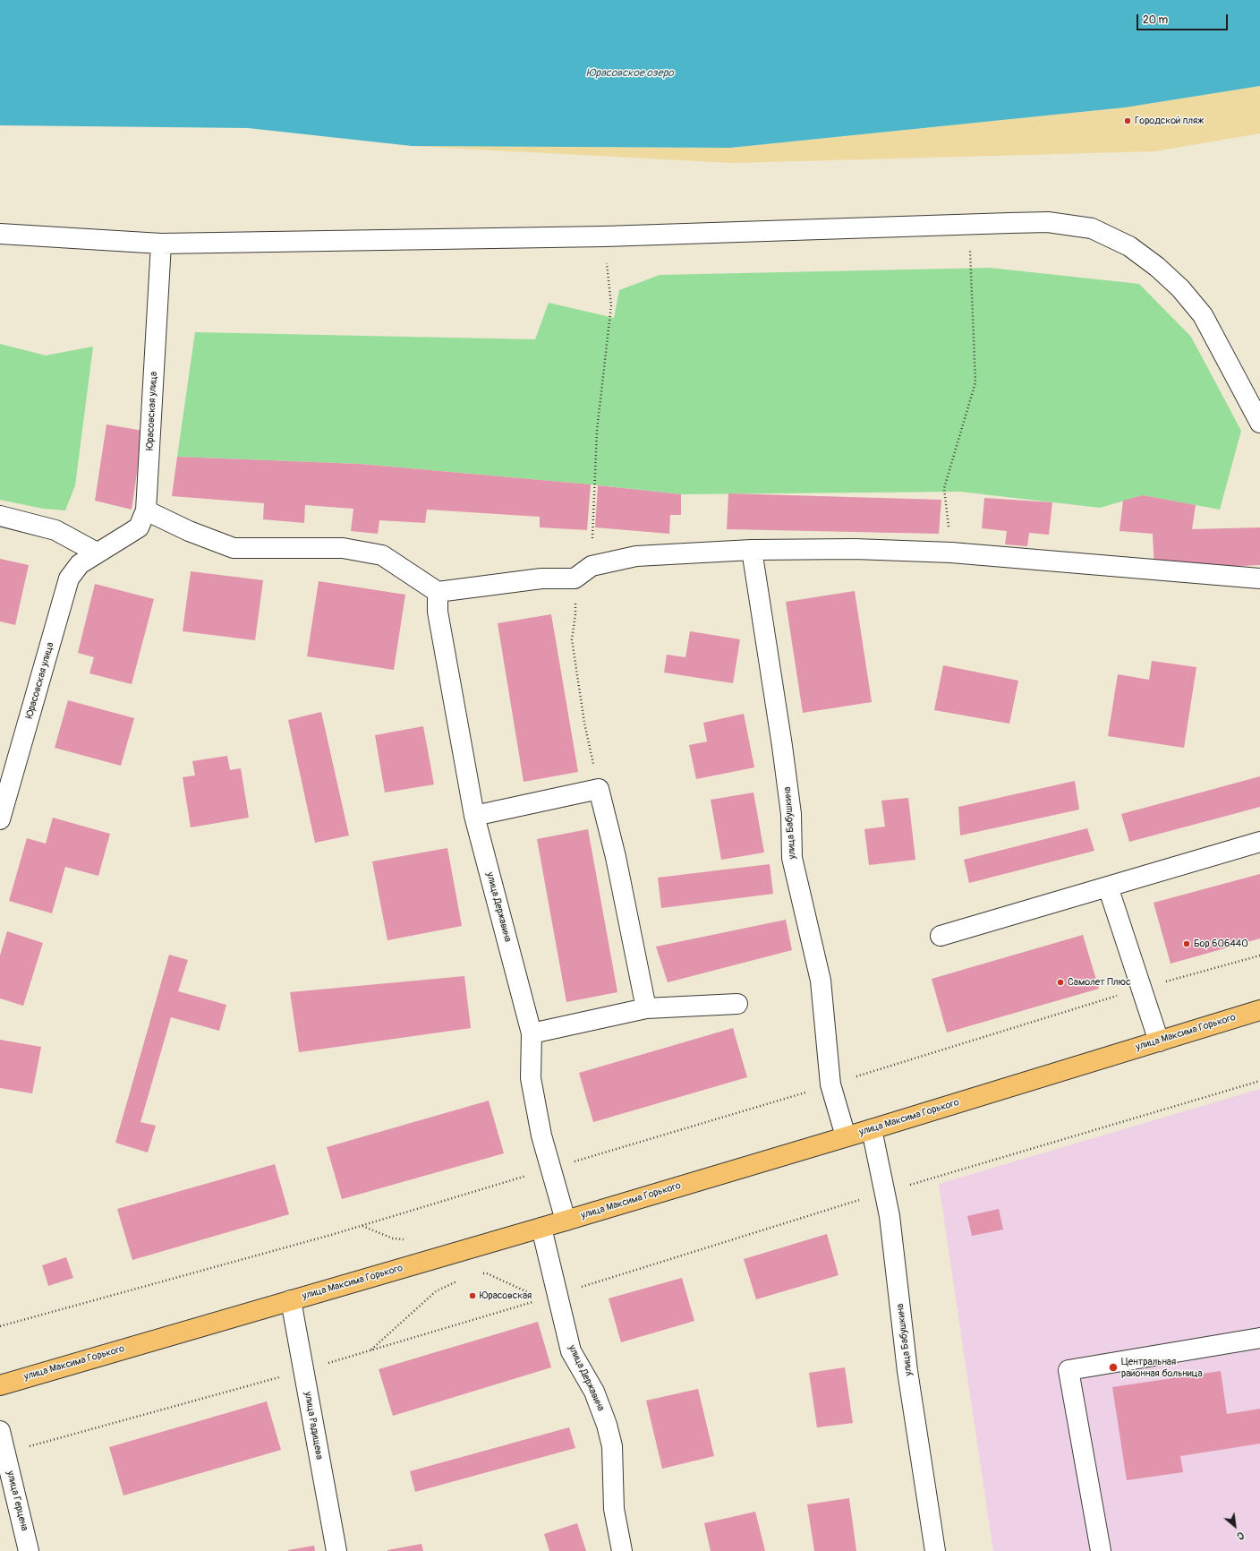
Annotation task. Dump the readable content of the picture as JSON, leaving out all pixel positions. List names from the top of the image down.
{
  "streets": {
    "main road": ["улица Максима Горького"],
    "street": [
      "Юрасовская улица",
      "улица Бабушкина",
      "улица Державина",
      "улица Радищева",
      "улица Герцена"
    ]
  },
  "crossings": [
    ["улица Бабушкина", "улица Максима Горького"],
    ["улица Державина", "улица Максима Горького"],
    ["улица Максима Горького", "улица Радищева"]
  ],
  "water": ["Юрасовское озеро"],
  "places": [
    "Городской пляж",
    "Бор 606440",
    "Самолет Плюс",
    "Юрасовская",
    "Центральная районная больница"
  ],
  "scale_bar": "20 m",
  "north": "bottom right"
}
